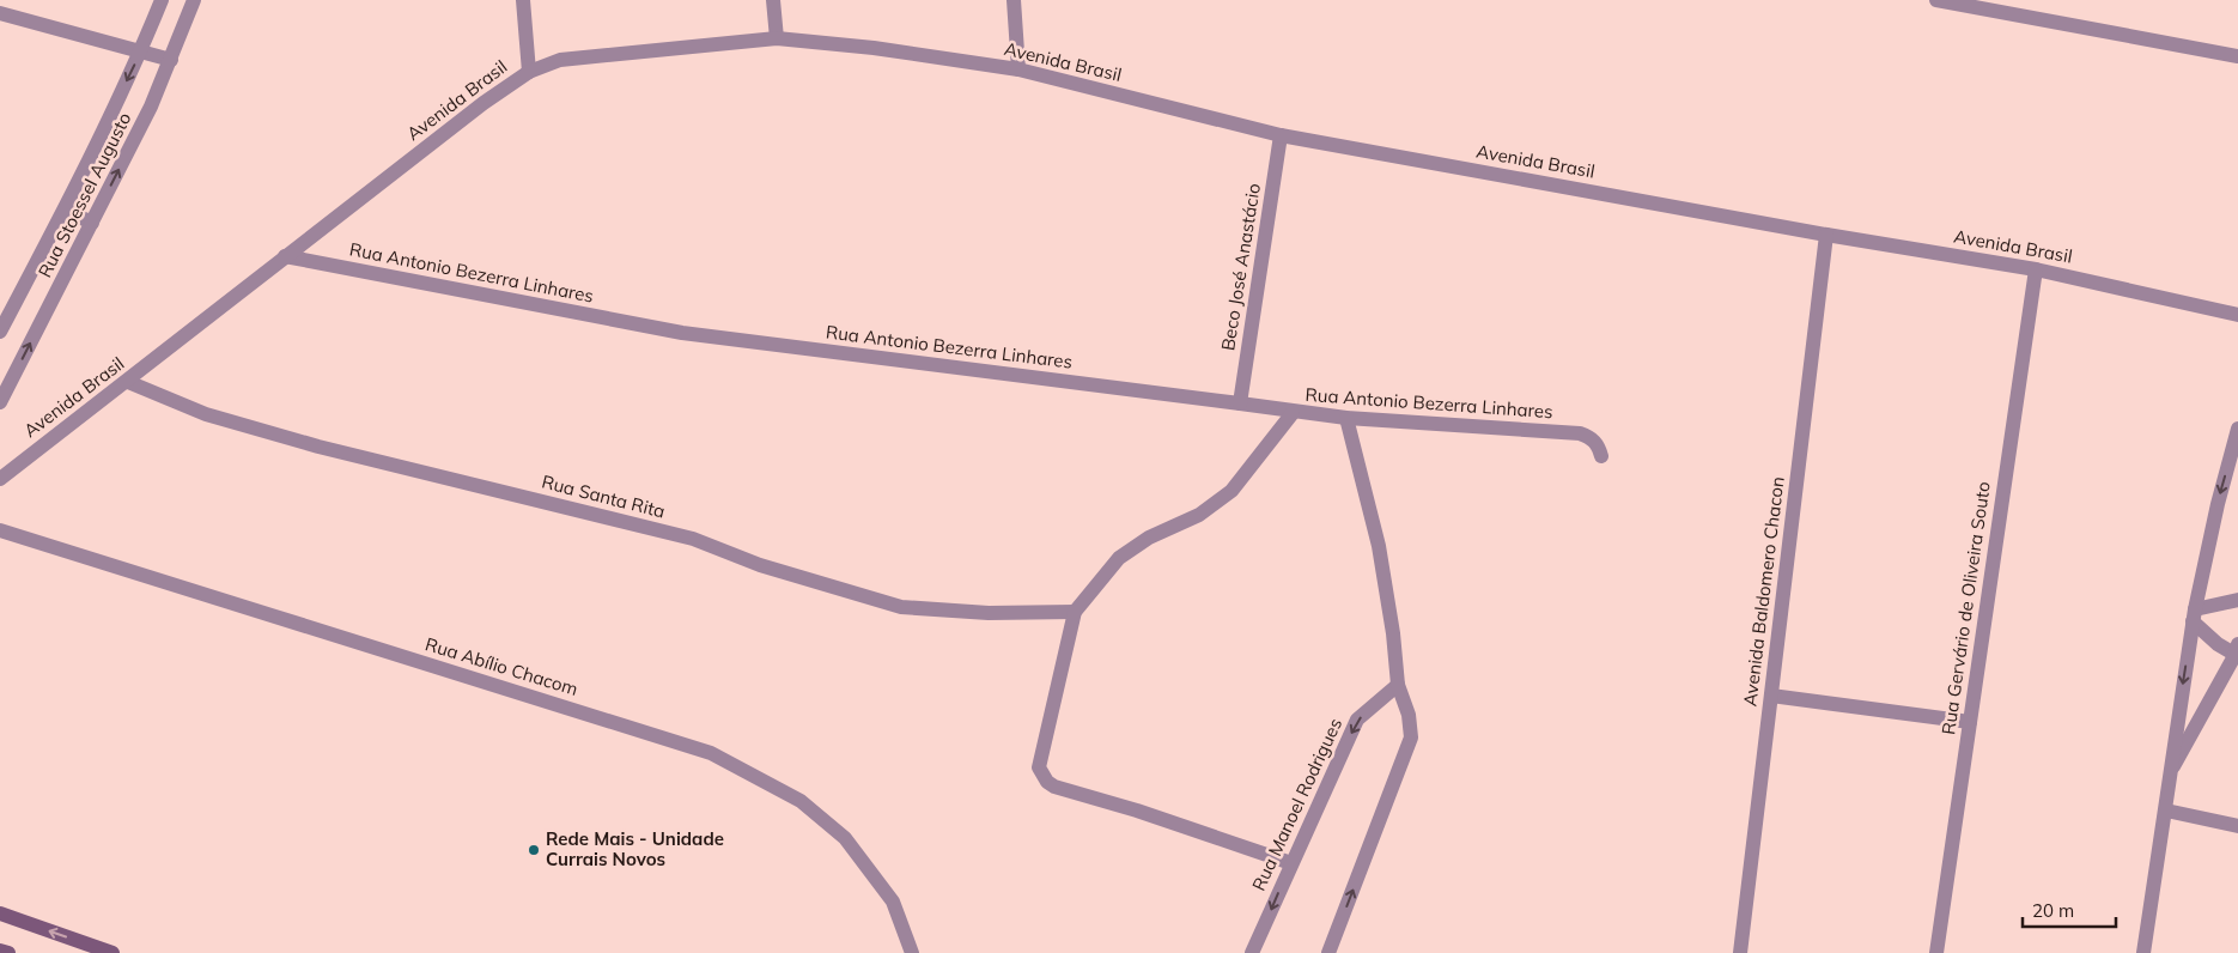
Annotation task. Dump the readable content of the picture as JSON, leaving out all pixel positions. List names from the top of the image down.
{
  "streets": {
    "street": [
      "Avenida Brasil",
      "Rua Stoessel Augusto",
      "Beco José Anastácio",
      "Rua Antonio Bezerra Linhares",
      "Rua Santa Rita",
      "Avenida Baldomero Chacon",
      "Rua Gervário de Oliveira Souto",
      "Rua Abílio Chacom",
      "Rua Manoel Rodrigues"
    ]
  },
  "crossings": [
    ["Avenida Brasil", "Beco José Anastácio"],
    ["Avenida Brasil", "Rua Antonio Bezerra Linhares"],
    ["Avenida Brasil", "Rua Santa Rita"],
    ["Avenida Brasil", "Avenida Baldomero Chacon"],
    ["Avenida Brasil", "Rua Gervário de Oliveira Souto"],
    ["Beco José Anastácio", "Rua Antonio Bezerra Linhares"]
  ],
  "places": ["Rede Mais - Unidade Currais Novos"],
  "scale_bar": "20 m"
}
